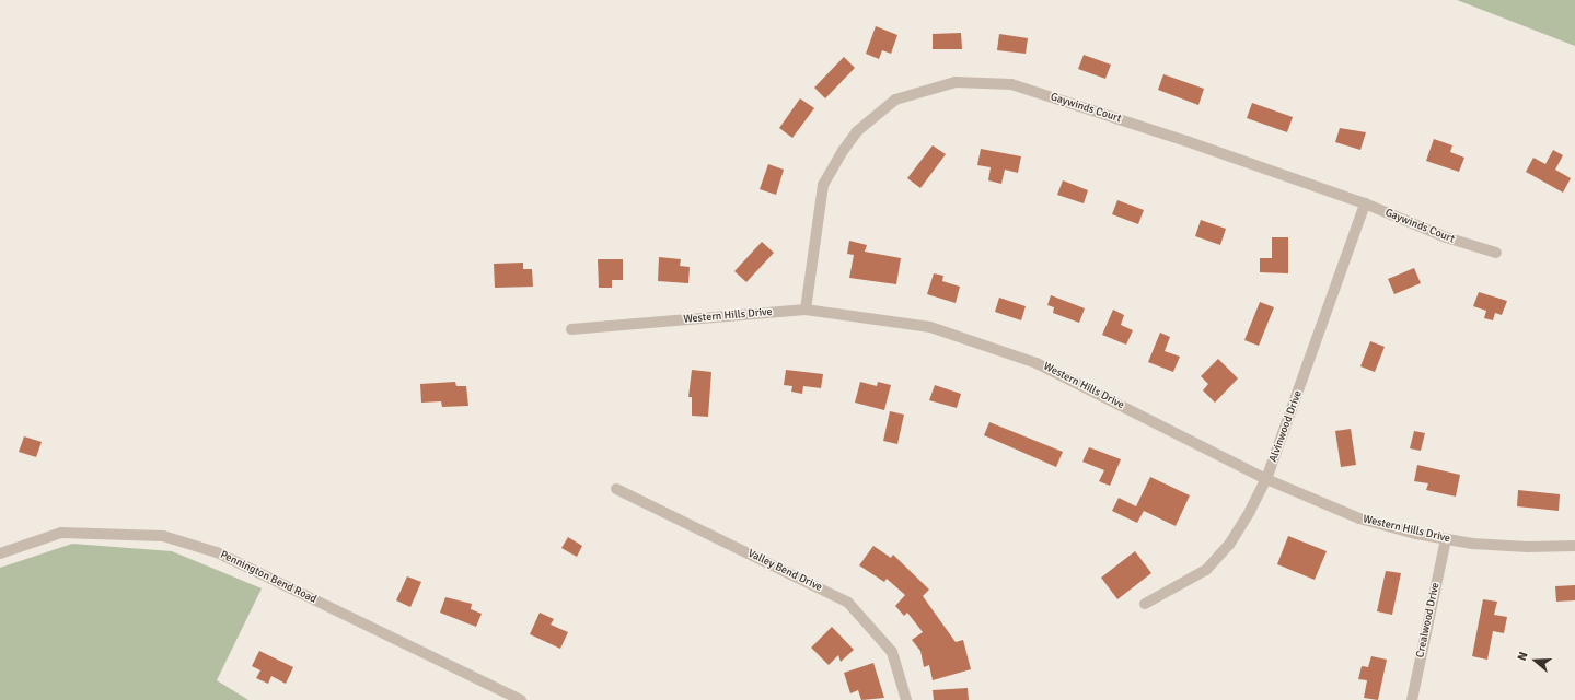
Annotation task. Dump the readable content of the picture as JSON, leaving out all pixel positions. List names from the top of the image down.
{
  "streets": {
    "street": [
      "Gaywinds Court",
      "Western Hills Drive",
      "Alvinwood Drive",
      "Valley Bend Drive",
      "Pennington Bend Road",
      "Crealwood Drive"
    ]
  },
  "crossings": [
    ["Gaywinds Court", "Western Hills Drive"],
    ["Gaywinds Court", "Alvinwood Drive"],
    ["Western Hills Drive", "Alvinwood Drive"],
    ["Western Hills Drive", "Crealwood Drive"]
  ],
  "north": "left"
}
